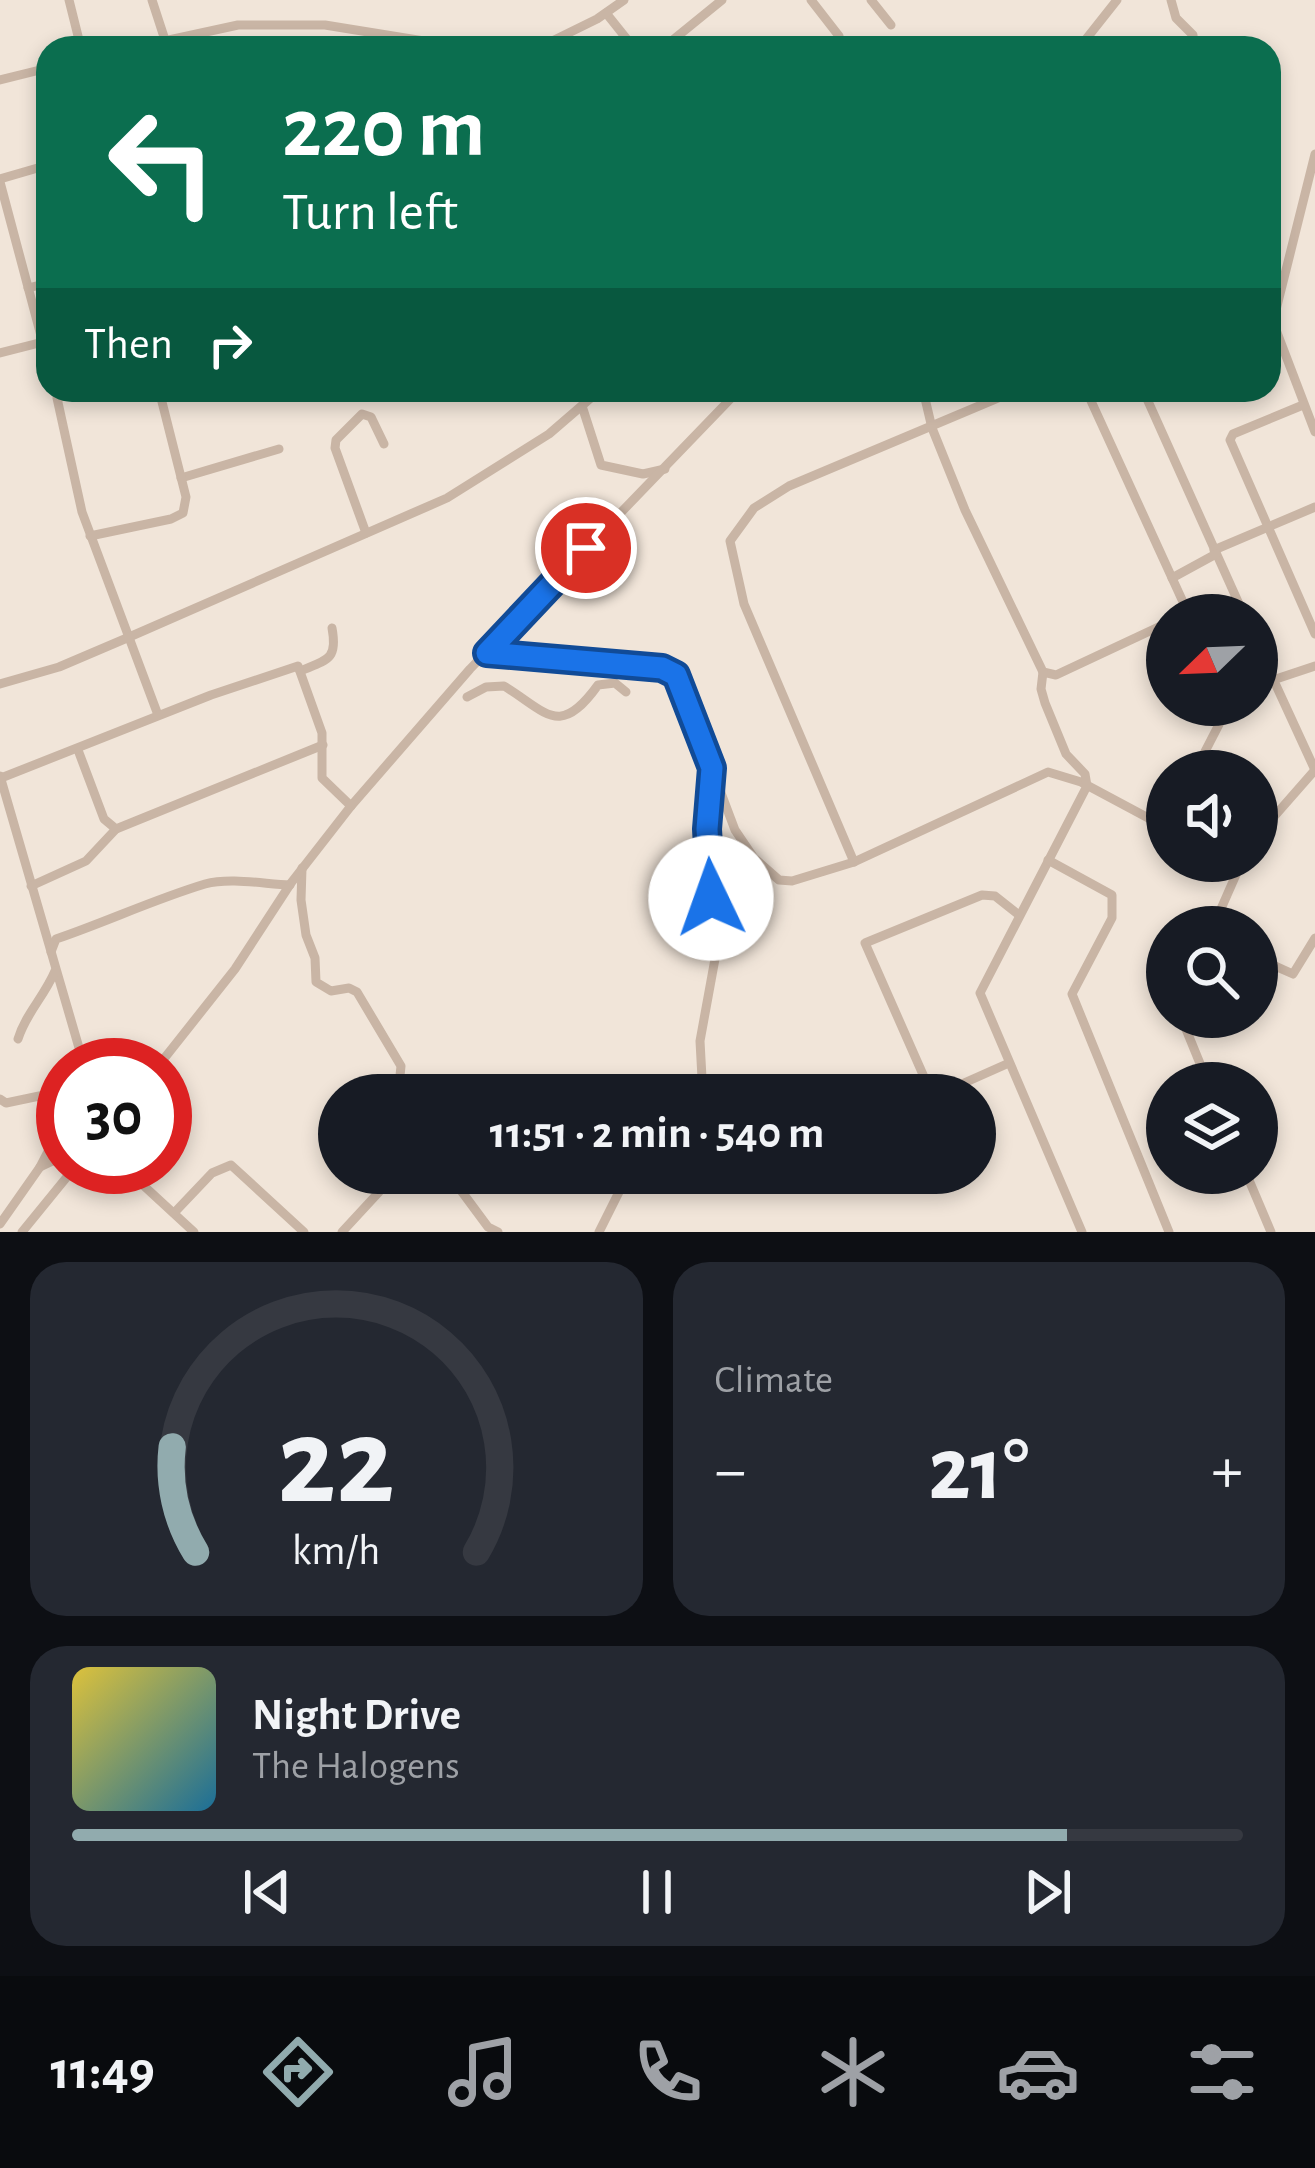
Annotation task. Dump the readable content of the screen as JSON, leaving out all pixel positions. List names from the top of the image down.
{
  "north": "bottom left",
  "page": {
    "turn": ["220 m", "Turn left"],
    "then": "Then",
    "limit": "30",
    "trip": "11:51 · 2 min · 540 m",
    "tile": "Climate",
    "heat": ["−", "21°", "+"],
    "song": ["Night Drive", "The Halogens"],
    "tabs": "11:49",
    "gauge": ["22", "km/h"]
  }
}
